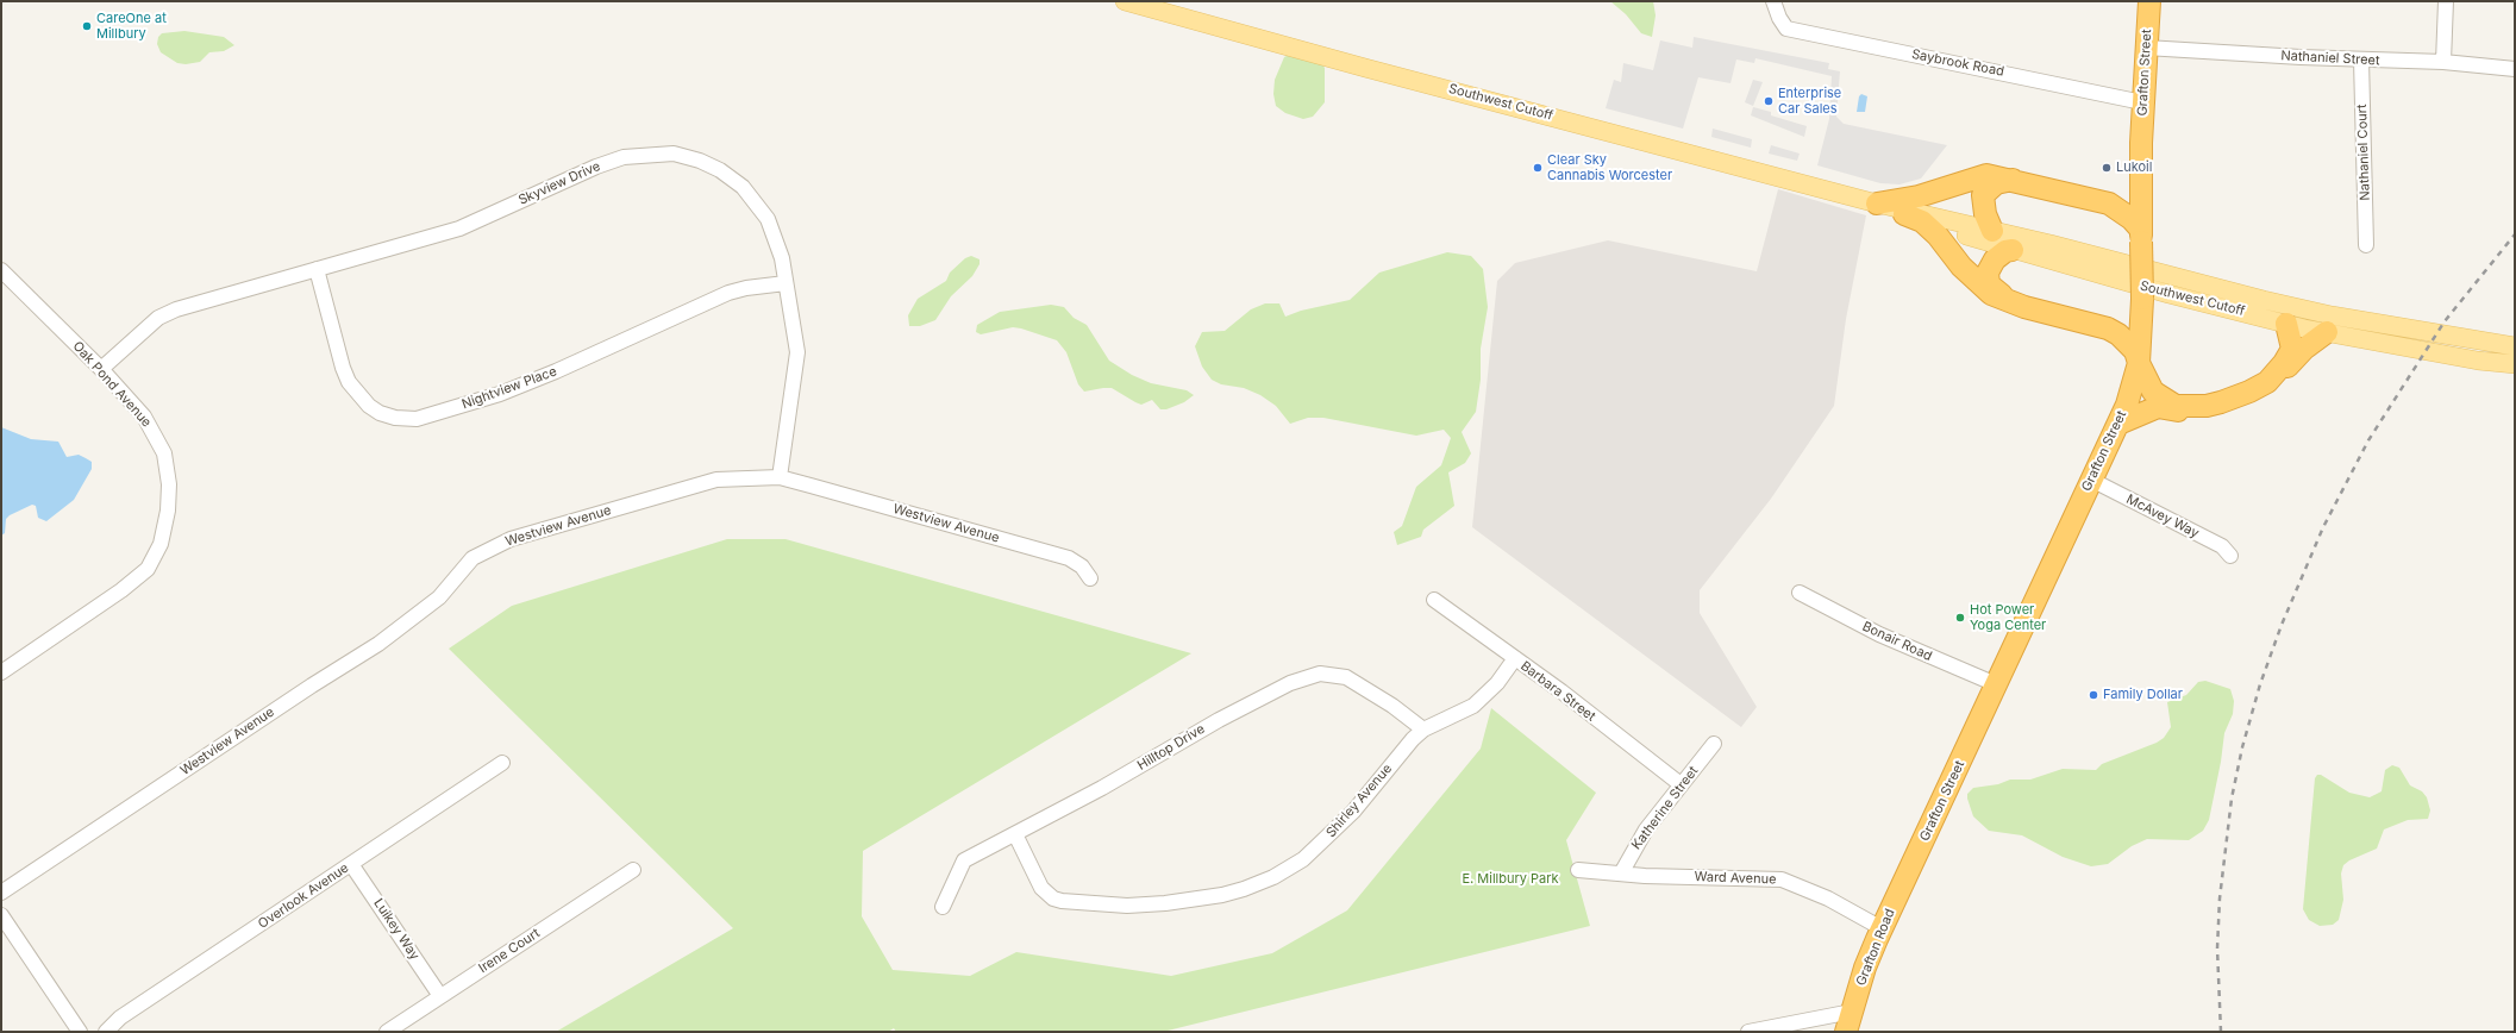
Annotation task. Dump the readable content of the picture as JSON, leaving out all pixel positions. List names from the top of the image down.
{
  "streets": {
    "highway": ["Grafton Street", "Grafton Road"],
    "main road": ["Southwest Cutoff"],
    "street": [
      "Nathaniel Street",
      "Saybrook Road",
      "Nathaniel Court",
      "Skyview Drive",
      "Oak Pond Avenue",
      "Nightview Place",
      "McAvey Way",
      "Westview Avenue",
      "Bonair Road",
      "Barbara Street",
      "Hilltop Drive",
      "Shirley Avenue",
      "Katherine Street",
      "Ward Avenue",
      "Overlook Avenue",
      "Luikey Way",
      "Irene Court"
    ]
  },
  "crossings": [
    ["Nathaniel Street", "Grafton Street"],
    ["Nathaniel Street", "Nathaniel Court"],
    ["Saybrook Road", "Grafton Street"],
    ["Grafton Street", "McAvey Way"],
    ["Grafton Street", "Bonair Road"],
    ["Grafton Street", "Grafton Road"],
    ["Skyview Drive", "Oak Pond Avenue"],
    ["Skyview Drive", "Nightview Place"],
    ["Skyview Drive", "Westview Avenue"],
    ["Barbara Street", "Shirley Avenue"],
    ["Barbara Street", "Katherine Street"],
    ["Hilltop Drive", "Shirley Avenue"],
    ["Katherine Street", "Ward Avenue"],
    ["Ward Avenue", "Grafton Road"],
    ["Overlook Avenue", "Luikey Way"],
    ["Luikey Way", "Irene Court"]
  ],
  "parks": ["E. Millbury Park"],
  "places": [
    "CareOne at Millbury",
    "Enterprise Car Sales",
    "Clear Sky Cannabis Worcester",
    "Lukoil",
    "Hot Power Yoga Center",
    "Family Dollar"
  ]
}
